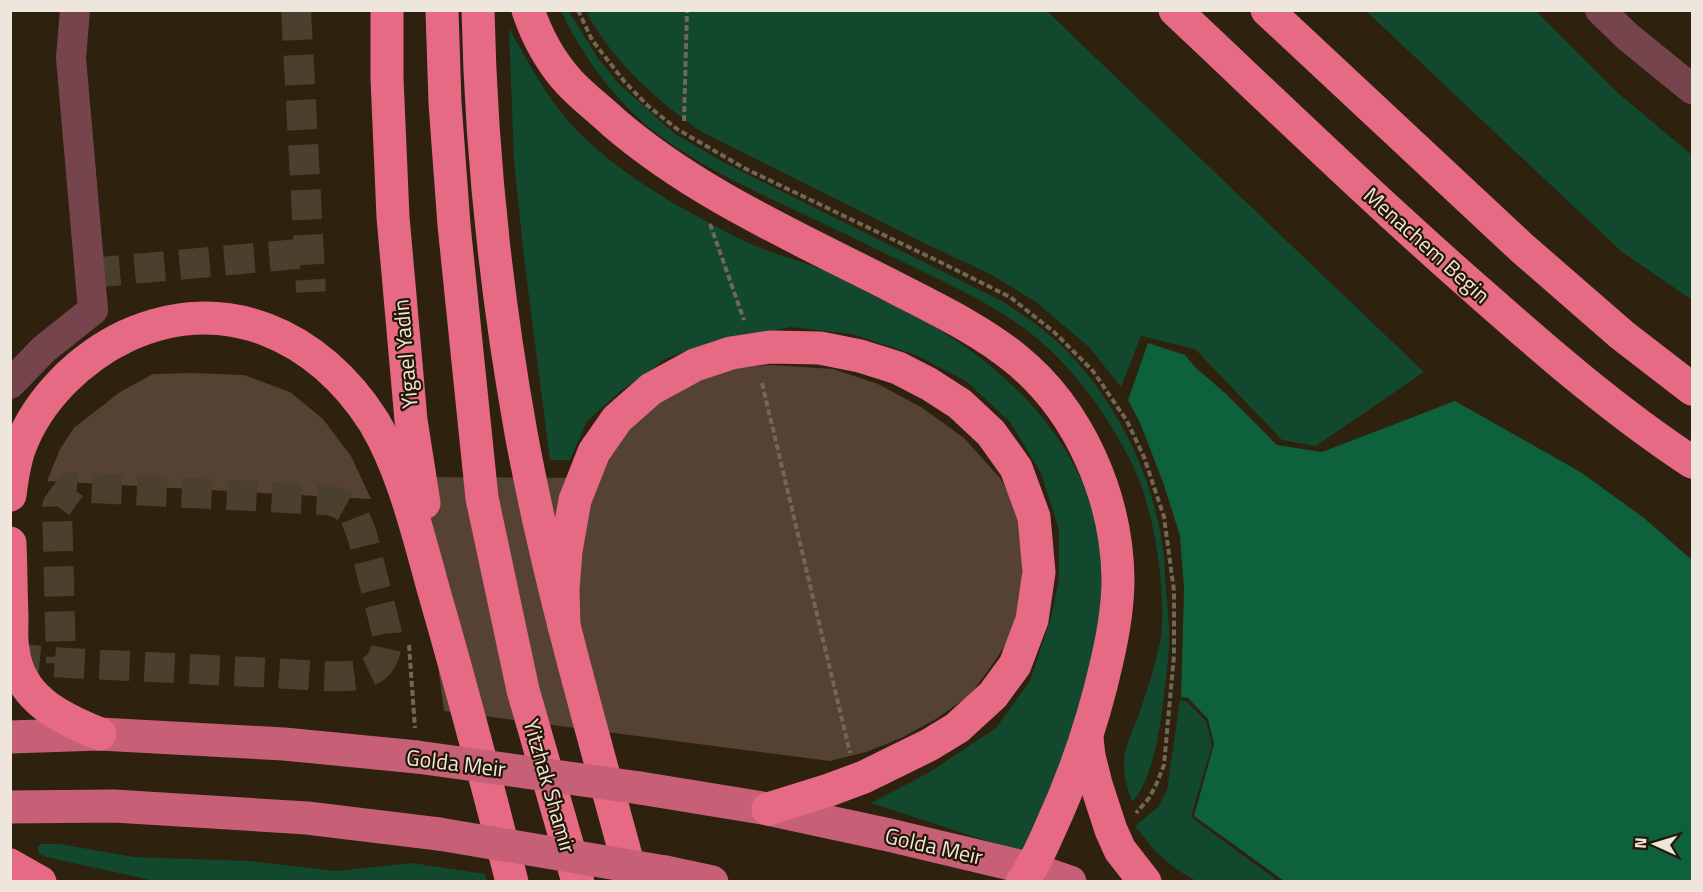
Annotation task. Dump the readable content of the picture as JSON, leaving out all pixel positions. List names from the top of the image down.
{
  "streets": {
    "highway": ["Menachem Begin", "Yigael Yadin", "Yitzhak Shamir"],
    "main road": ["Golda Meir"]
  },
  "north": "left"
}
